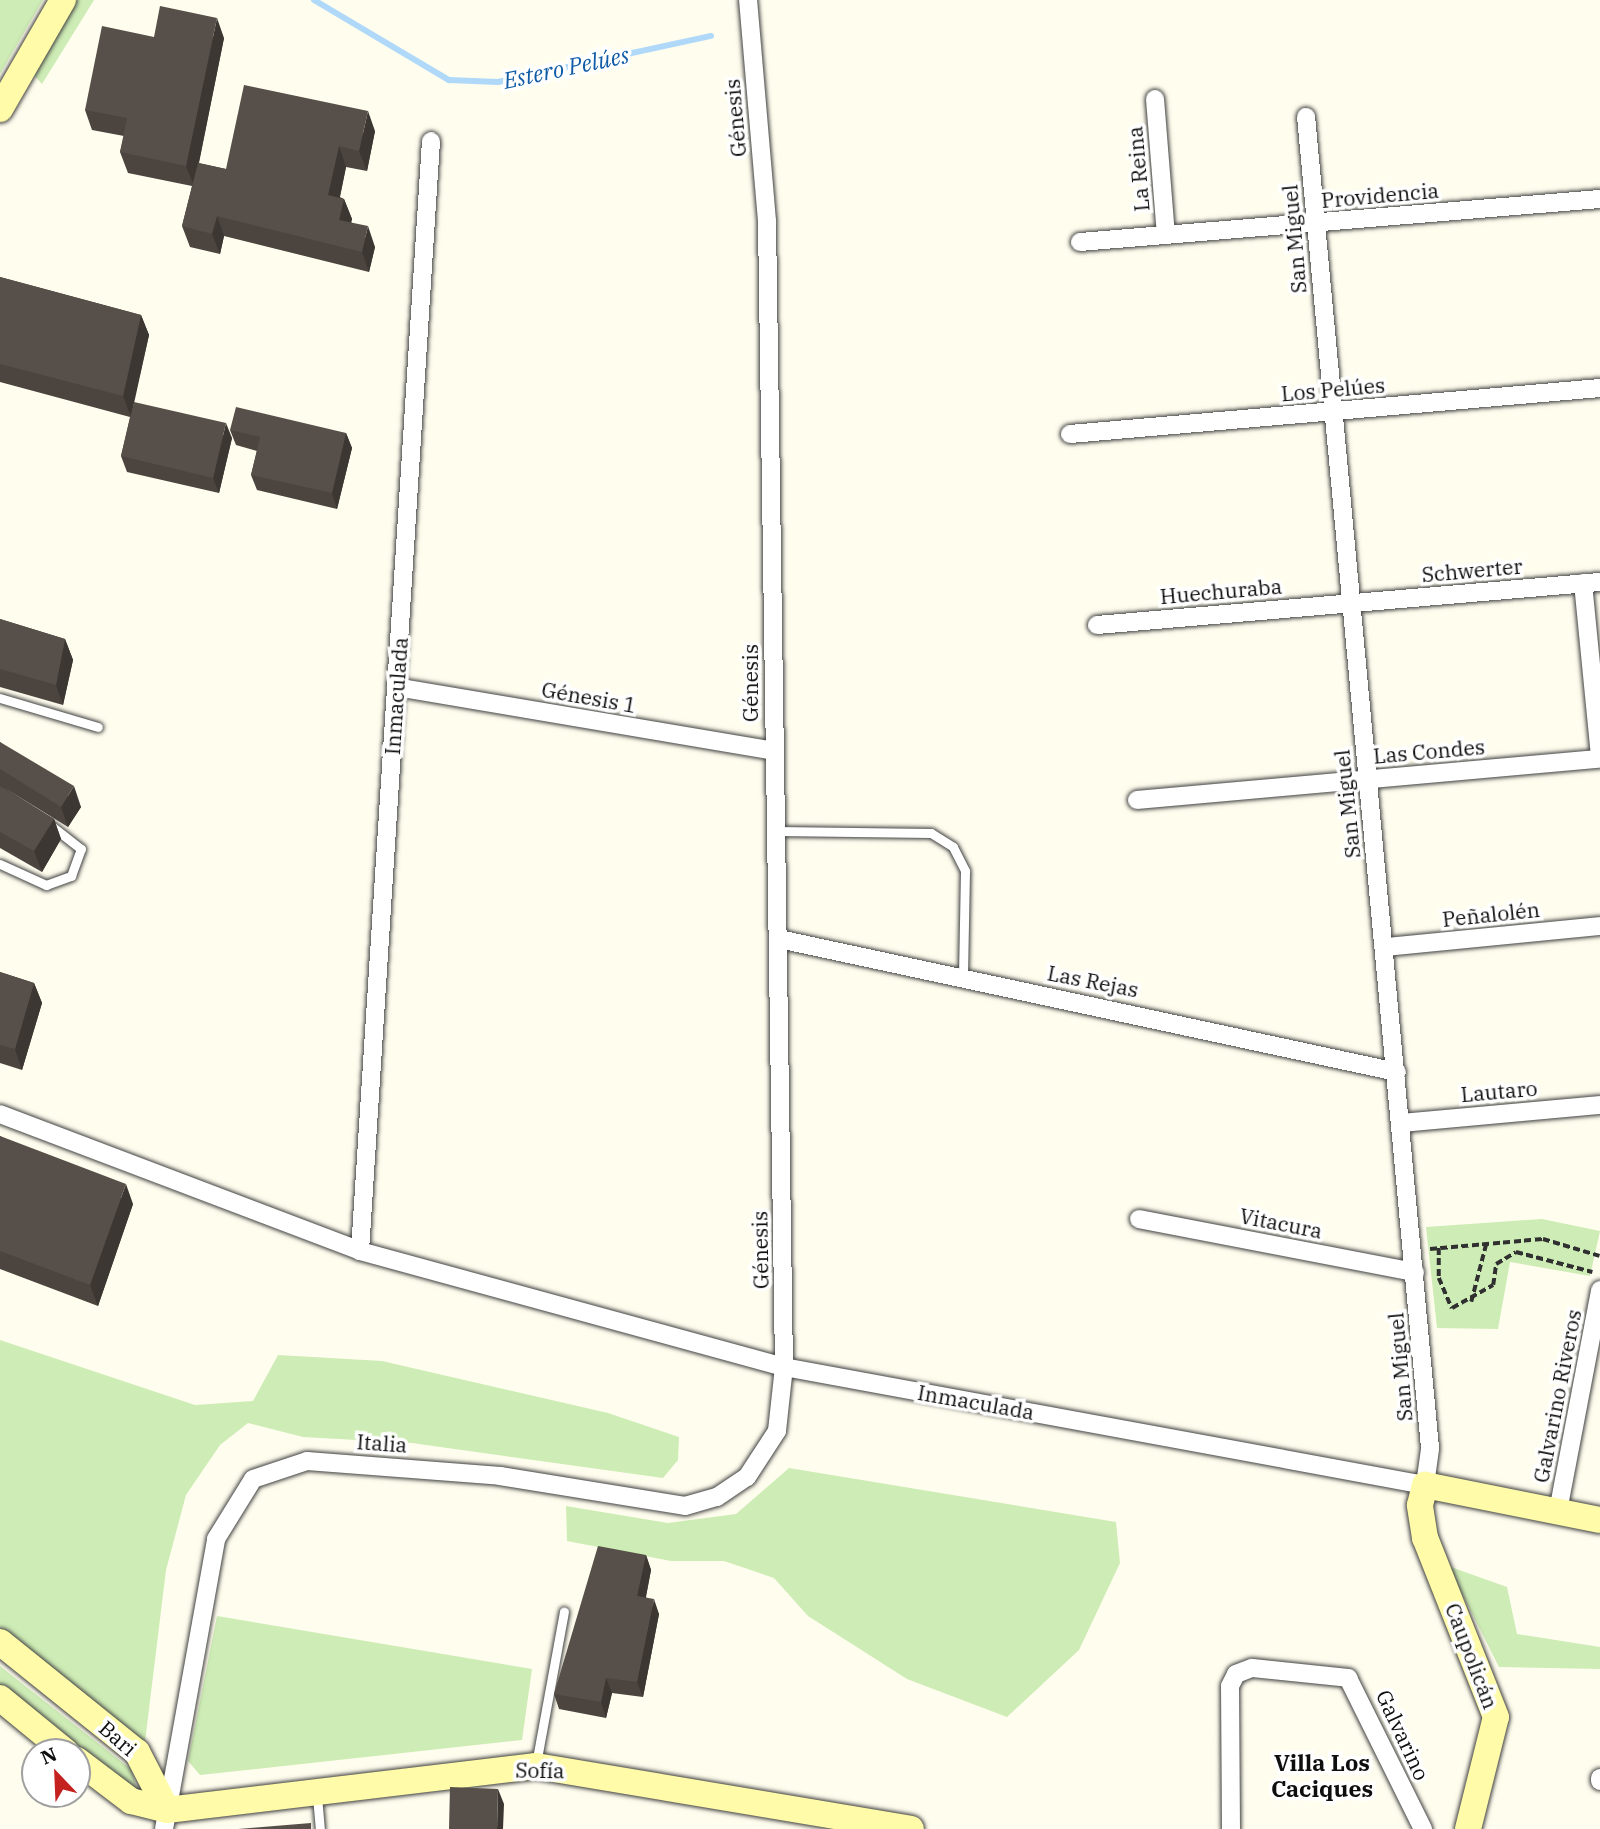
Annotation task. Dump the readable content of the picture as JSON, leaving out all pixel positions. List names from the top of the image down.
{
  "streets": {
    "street": [
      "Génesis",
      "La Reina",
      "Providencia",
      "San Miguel",
      "Los Pelúes",
      "Schwerter",
      "Huechuraba",
      "Inmaculada",
      "Génesis 1",
      "Las Condes",
      "Peñalolén",
      "Las Rejas",
      "Lautaro",
      "Vitacura",
      "Galvarino Riveros",
      "Italia",
      "Caupolicán",
      "Galvarino",
      "Bari",
      "Sofía"
    ]
  },
  "crossings": [
    ["Génesis", "Inmaculada"],
    ["Génesis", "Génesis 1"],
    ["Génesis", "Las Rejas"],
    ["Génesis", "Italia"],
    ["La Reina", "Providencia"],
    ["Providencia", "San Miguel"],
    ["San Miguel", "Los Pelúes"],
    ["San Miguel", "Schwerter"],
    ["San Miguel", "Huechuraba"],
    ["San Miguel", "Inmaculada"],
    ["San Miguel", "Las Condes"],
    ["San Miguel", "Peñalolén"],
    ["San Miguel", "Las Rejas"],
    ["San Miguel", "Lautaro"],
    ["San Miguel", "Vitacura"],
    ["San Miguel", "Caupolicán"],
    ["Schwerter", "Huechuraba"],
    ["Inmaculada", "Génesis 1"],
    ["Inmaculada", "Galvarino Riveros"],
    ["Inmaculada", "Italia"],
    ["Inmaculada", "Caupolicán"],
    ["Italia", "Bari"],
    ["Italia", "Sofía"],
    ["Bari", "Sofía"]
  ],
  "districts": ["Villa Los Caciques"],
  "water": ["Estero Pelúes"],
  "north": "top left"
}
